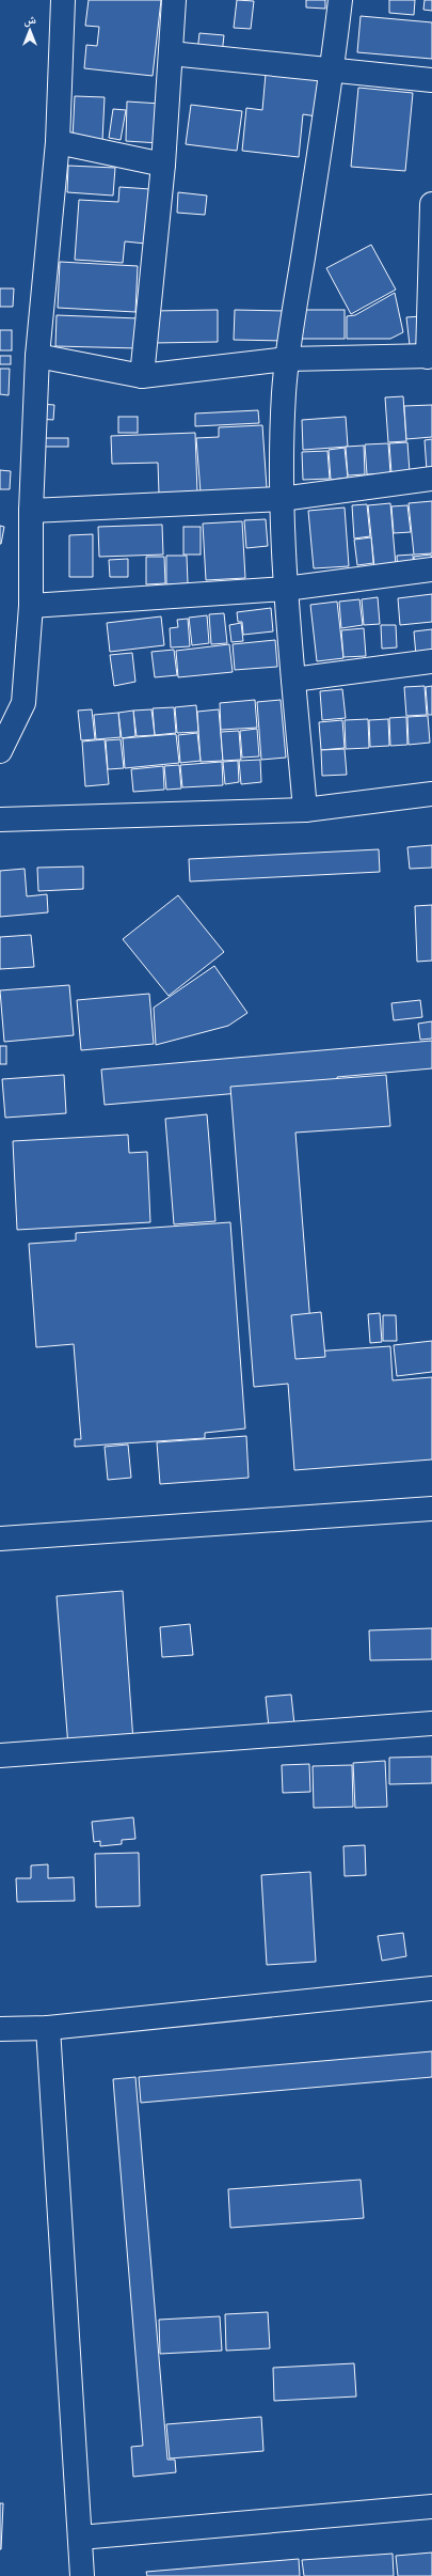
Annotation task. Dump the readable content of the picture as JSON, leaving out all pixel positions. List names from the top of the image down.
{
  "north": "top"
}
